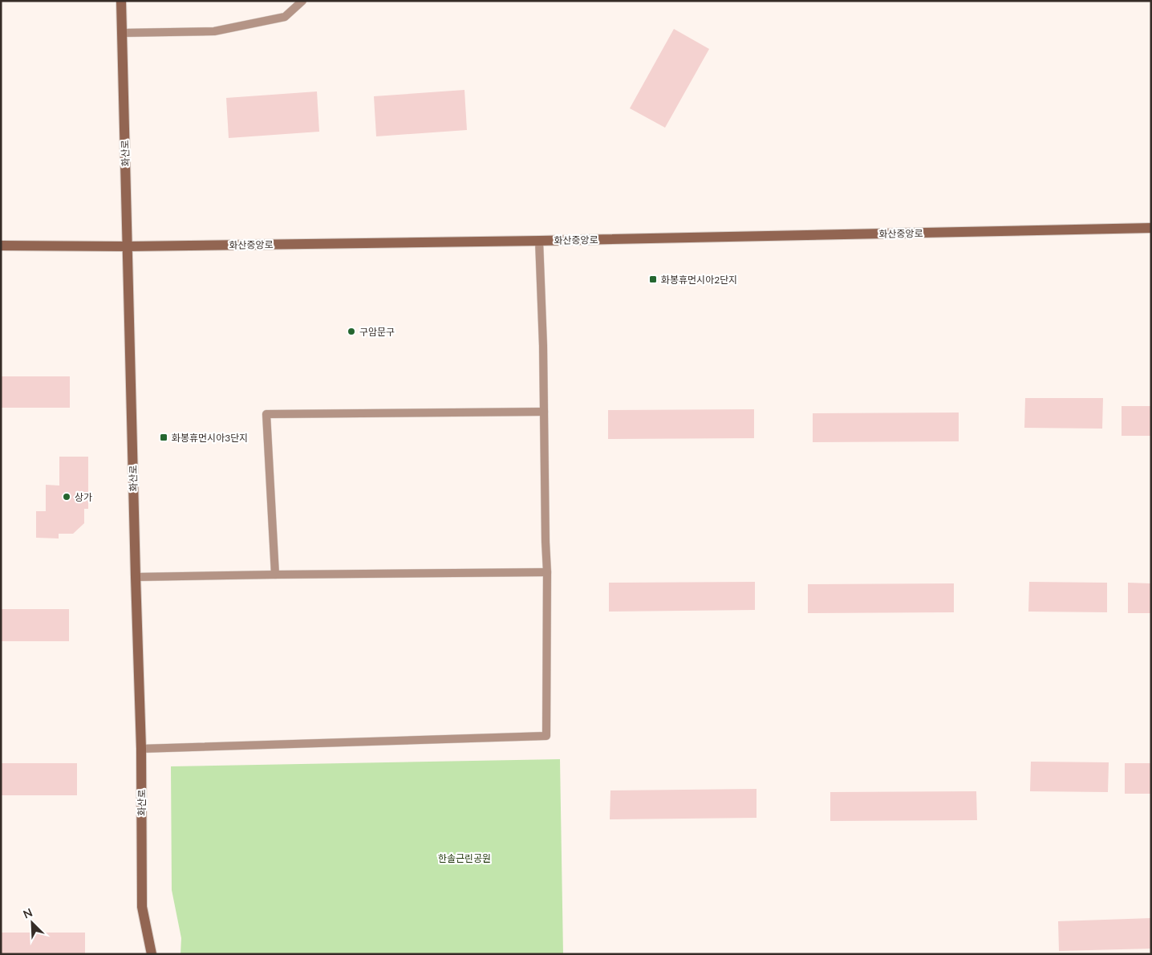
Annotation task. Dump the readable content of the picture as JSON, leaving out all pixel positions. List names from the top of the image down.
{
  "streets": {
    "main road": ["화산로", "화산중앙로"]
  },
  "crossings": [
    ["화산로", "화산중앙로"]
  ],
  "parks": ["한솔근린공원"],
  "places": {
    "transit": ["화봉휴먼시아2단지", "화봉휴먼시아3단지"],
    "other": ["구암문구", "상가"]
  },
  "north": "top left"
}
